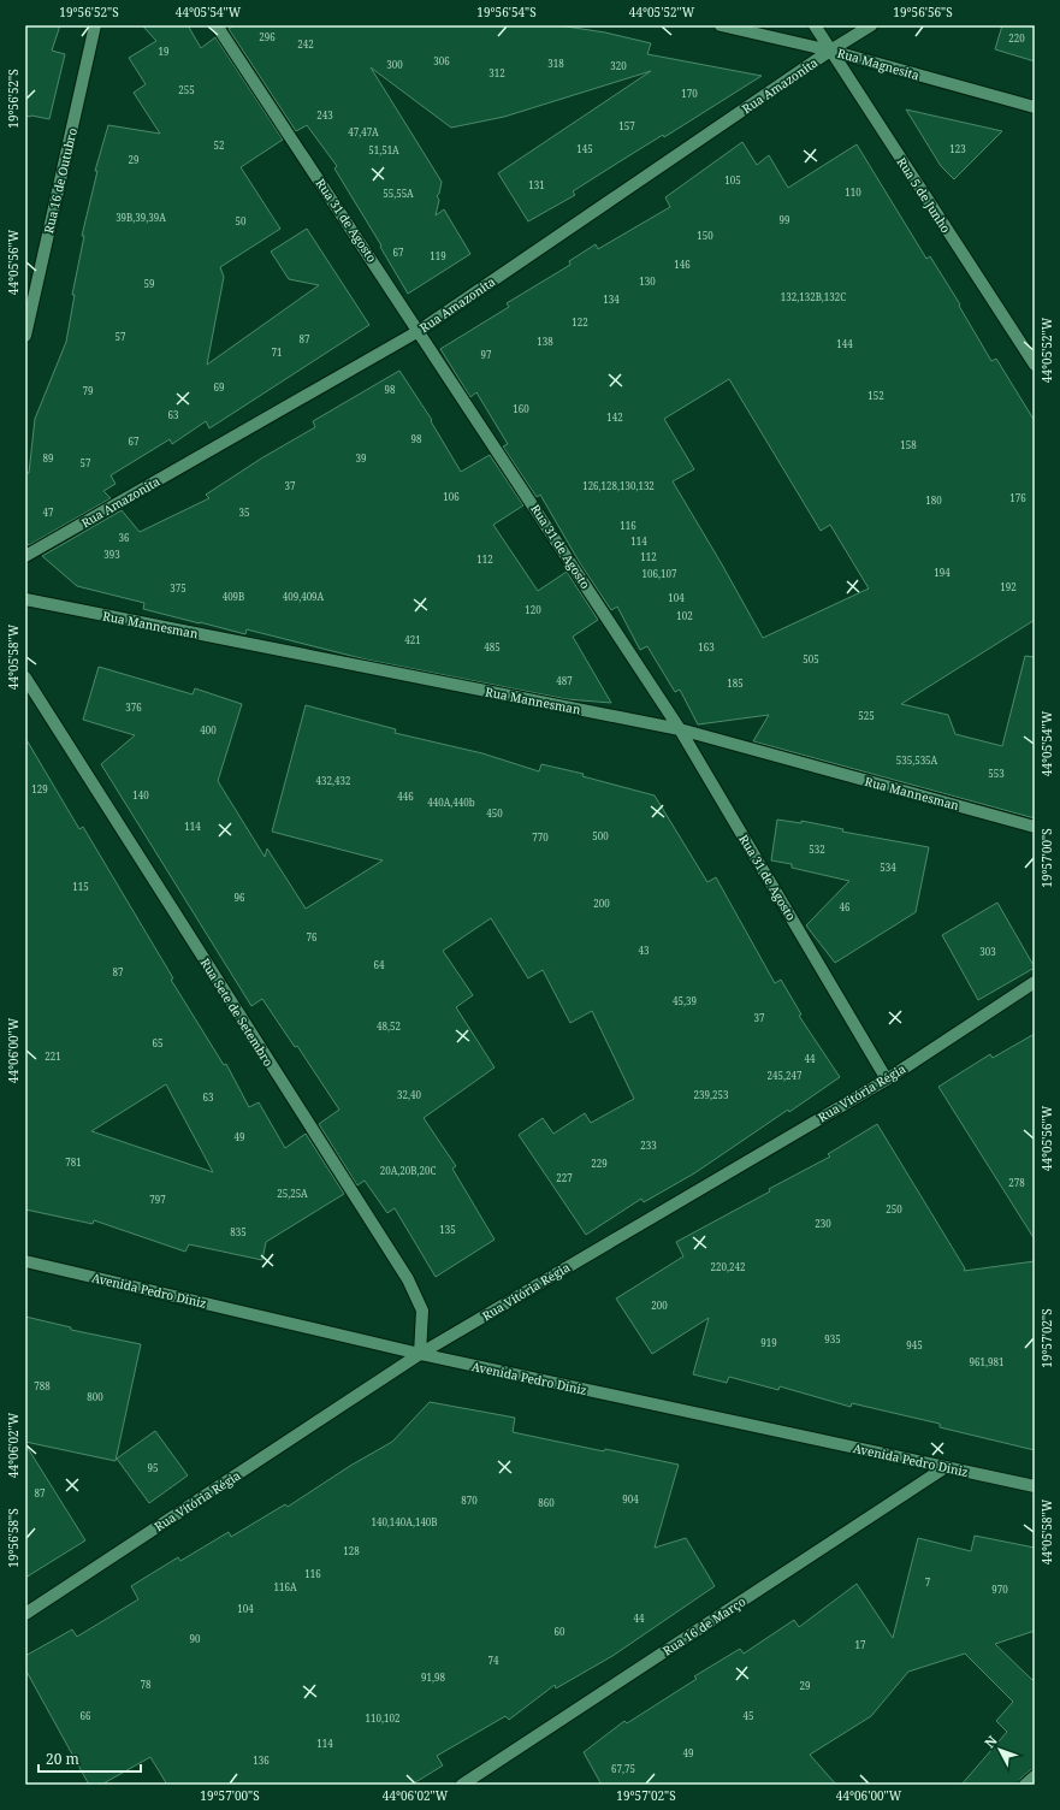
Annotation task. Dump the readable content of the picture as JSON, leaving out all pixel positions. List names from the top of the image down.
{
  "streets": {
    "street": [
      "Rua Magnesita",
      "Rua Amazonita",
      "Rua 16 de Outubro",
      "Rua 5 de Junho",
      "Rua 31 de Agosto",
      "Rua Mannesman",
      "Rua Sete de Setembro",
      "Rua Vitória Régia",
      "Avenida Pedro Diniz",
      "Rua 16 de Março"
    ]
  },
  "crossings": [
    ["Rua Magnesita", "Rua Amazonita"],
    ["Rua Magnesita", "Rua 5 de Junho"],
    ["Rua Amazonita", "Rua 5 de Junho"],
    ["Rua Amazonita", "Rua 31 de Agosto"],
    ["Rua 31 de Agosto", "Rua Mannesman"],
    ["Rua 31 de Agosto", "Rua Vitória Régia"],
    ["Rua Sete de Setembro", "Rua Vitória Régia"],
    ["Rua Sete de Setembro", "Avenida Pedro Diniz"],
    ["Rua Vitória Régia", "Avenida Pedro Diniz"],
    ["Avenida Pedro Diniz", "Rua 16 de Março"]
  ],
  "house_numbers": [
    "296",
    "220",
    "242",
    "19",
    "306",
    "318",
    "300",
    "320",
    "312",
    "255",
    "170",
    "243",
    "157",
    "47,47A",
    "52",
    "145",
    "123",
    "51,51A",
    "29",
    "105",
    "131",
    "110",
    "55,55A",
    "39B,39,39A",
    "99",
    "50",
    "150",
    "67",
    "119",
    "146",
    "130",
    "59",
    "132,132B,132C",
    "134",
    "122",
    "57",
    "87",
    "138",
    "144",
    "71",
    "97",
    "69",
    "98",
    "79",
    "152",
    "160",
    "63",
    "142",
    "98",
    "67",
    "158",
    "89",
    "39",
    "57",
    "37",
    "126,128,130,132",
    "106",
    "176",
    "180",
    "47",
    "35",
    "116",
    "36",
    "114",
    "393",
    "112",
    "112",
    "194",
    "106,107",
    "192",
    "375",
    "409B",
    "409,409A",
    "104",
    "120",
    "102",
    "421",
    "485",
    "163",
    "505",
    "487",
    "185",
    "376",
    "525",
    "400",
    "535,535A",
    "553",
    "432,432",
    "129",
    "140",
    "446",
    "440A,440b",
    "450",
    "114",
    "500",
    "770",
    "532",
    "534",
    "115",
    "96",
    "200",
    "46",
    "76",
    "43",
    "303",
    "64",
    "87",
    "45,39",
    "37",
    "48,52",
    "65",
    "221",
    "44",
    "245,247",
    "32,40",
    "239,253",
    "63",
    "49",
    "233",
    "781",
    "229",
    "20A,20B,20C",
    "227",
    "278",
    "25,25A",
    "797",
    "250",
    "230",
    "135",
    "835",
    "220,242",
    "200",
    "935",
    "919",
    "945",
    "961,981",
    "788",
    "800",
    "95",
    "87",
    "904",
    "870",
    "860",
    "140,140A,140B",
    "128",
    "116",
    "7",
    "116A",
    "970",
    "104",
    "44",
    "60",
    "90",
    "17",
    "74",
    "91,98",
    "78",
    "29",
    "66",
    "45",
    "110,102",
    "114",
    "49",
    "136",
    "67,75"
  ],
  "scale_bar": "20 m",
  "north": "top left",
  "coordinates": [
    "19°56'52\"S",
    "44°05'54\"W",
    "19°56'54\"S",
    "44°05'52\"W",
    "19°56'56\"S",
    "44°05'56\"W",
    "44°05'58\"W",
    "19°57'00\"S",
    "44°06'00\"W",
    "19°57'02\"S",
    "44°06'02\"W",
    "19°56'58\"S"
  ]
}
